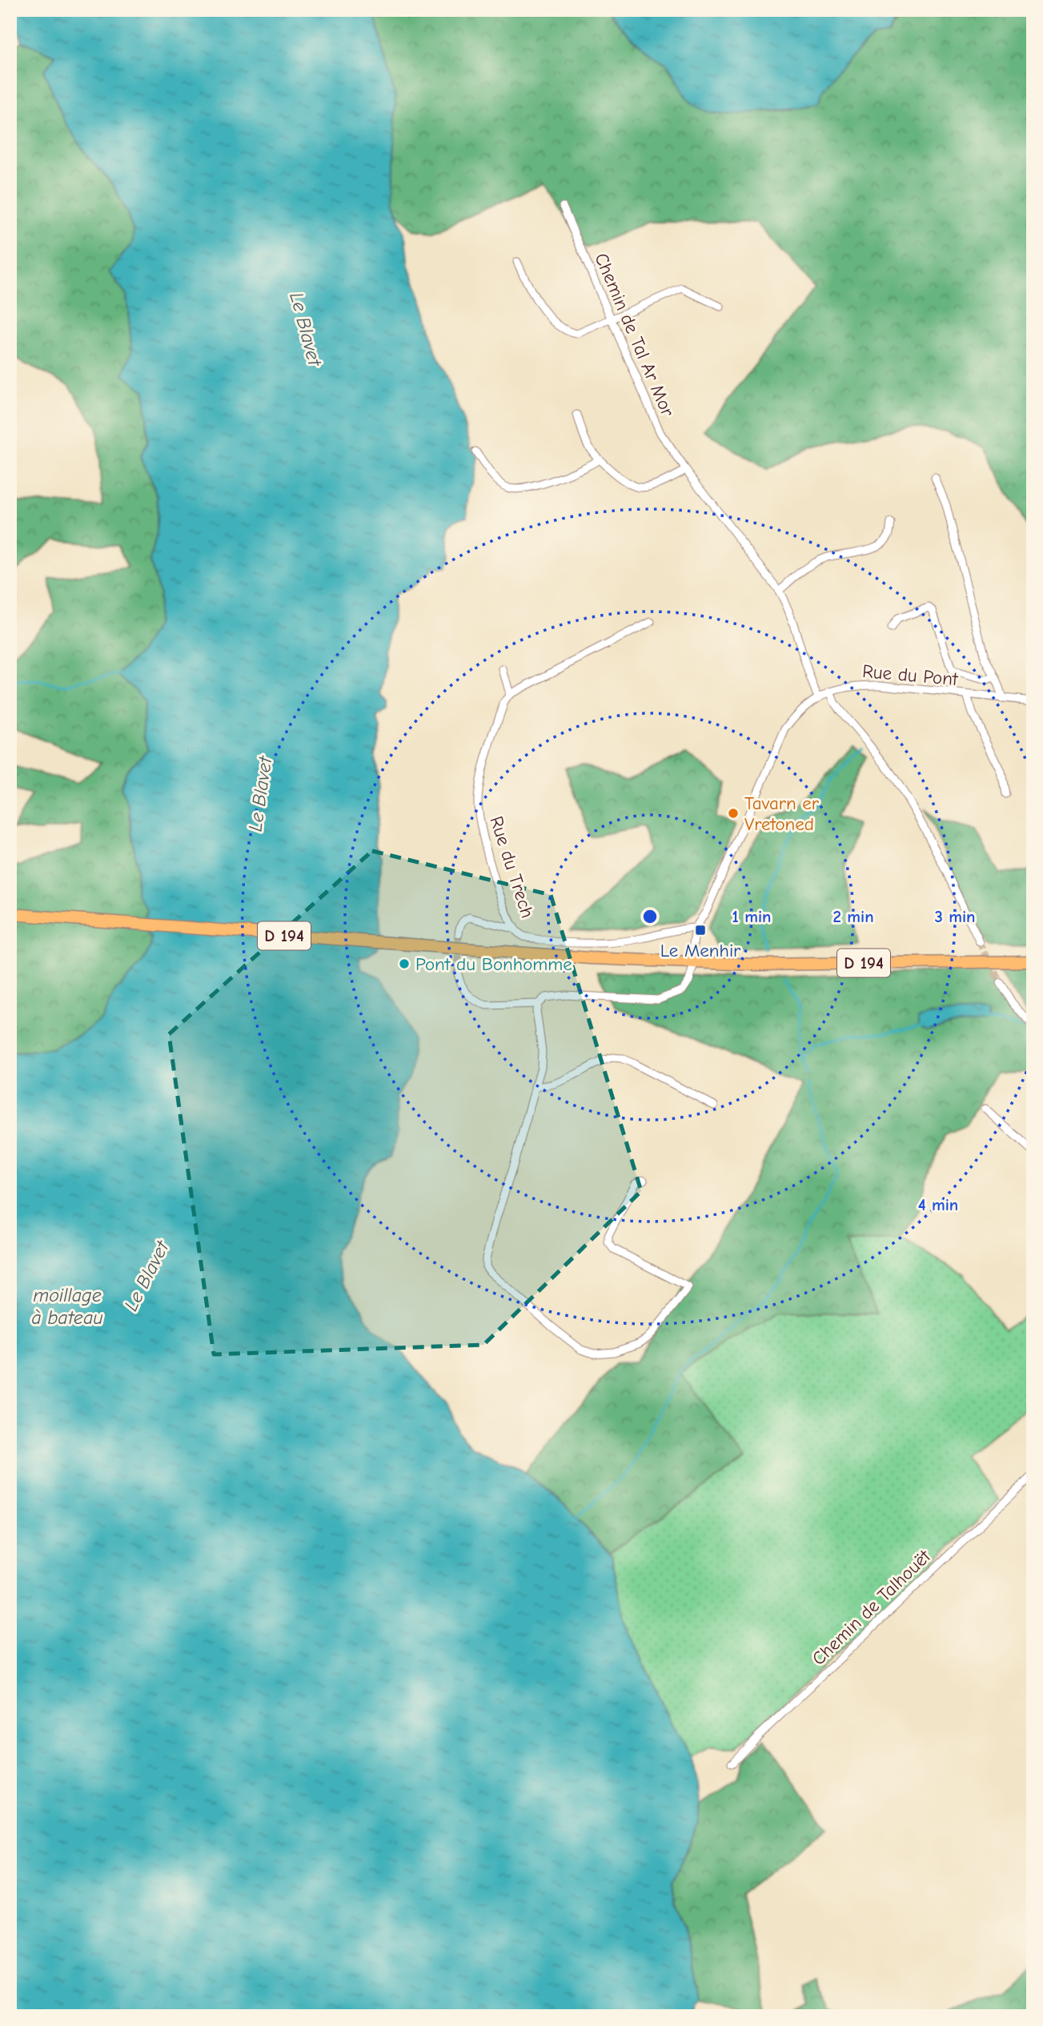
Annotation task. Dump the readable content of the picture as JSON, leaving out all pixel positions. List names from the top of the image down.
{
  "streets": {
    "main road": ["D 194"],
    "street": [
      "Chemin de Tal Ar Mor",
      "Rue du Pont",
      "Rue du Trech",
      "Chemin de Talhouët"
    ]
  },
  "crossings": [
    ["Chemin de Tal Ar Mor", "Rue du Pont"],
    ["Rue du Pont", "Rue du Trech"],
    ["Rue du Pont", "D 194"]
  ],
  "water": ["Le Blavet", "moillage à bateau"],
  "places": {
    "other": ["Tavarn er Vretoned", "Pont du Bonhomme"],
    "transit": ["Le Menhir"]
  },
  "rings": [
    "1 min",
    "2 min",
    "3 min",
    "4 min"
  ]
}
